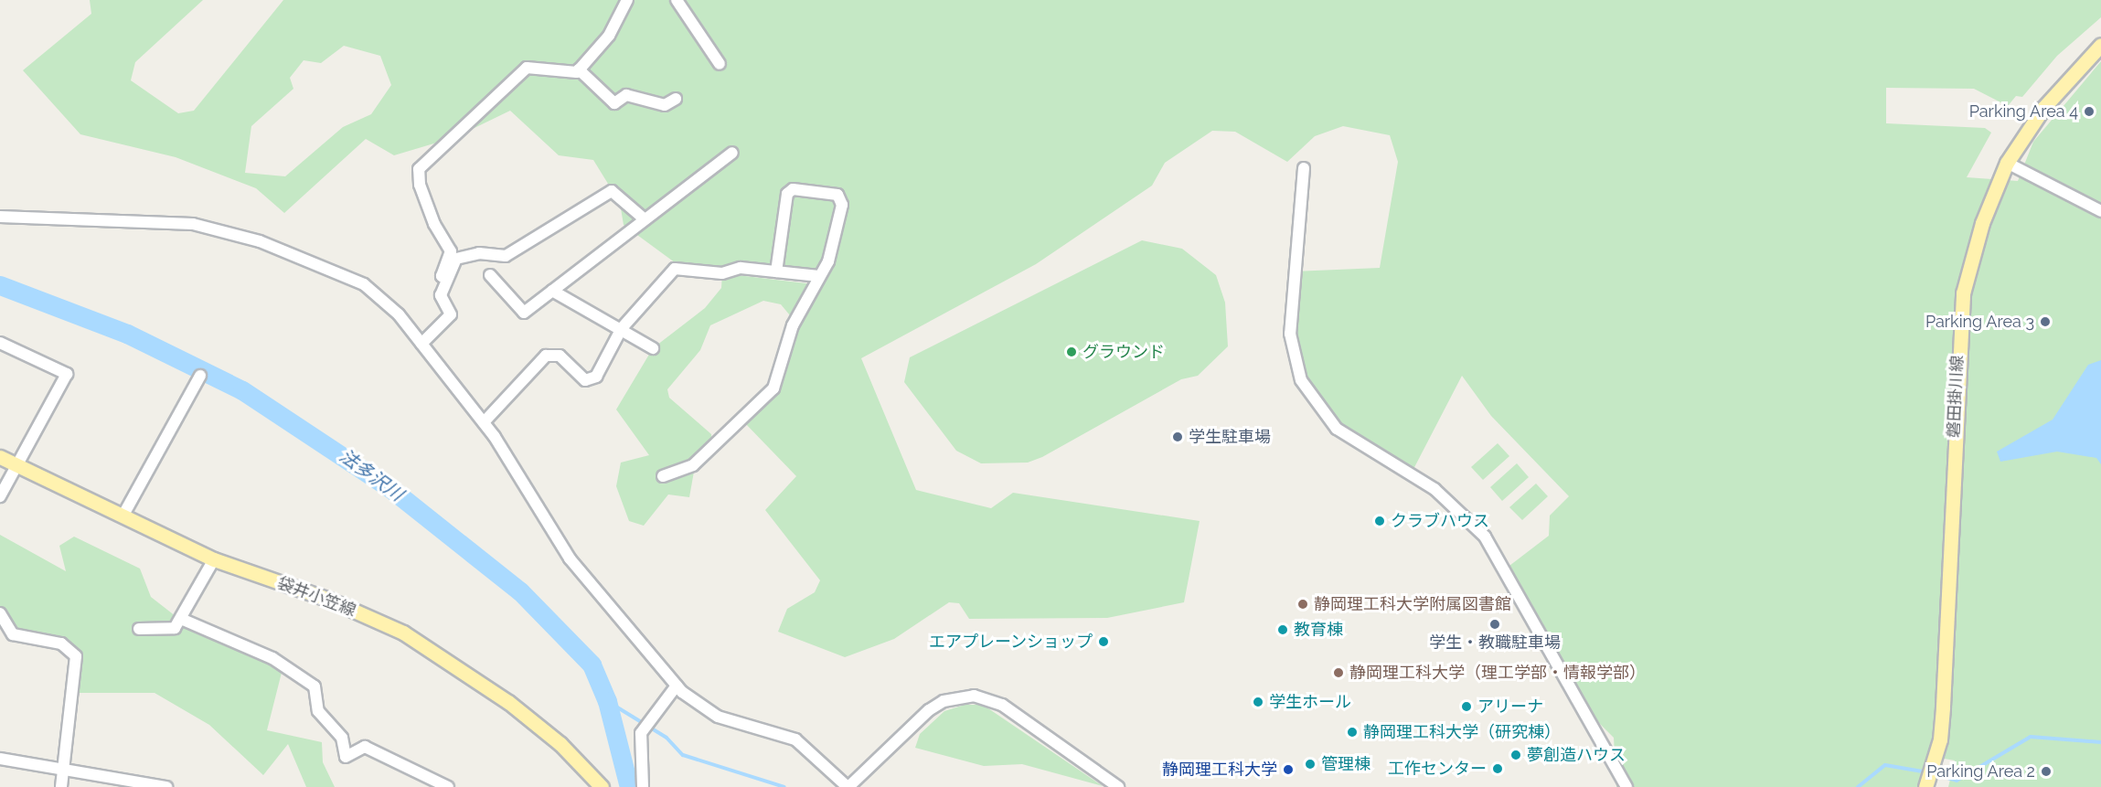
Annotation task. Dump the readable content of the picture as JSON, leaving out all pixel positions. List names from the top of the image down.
{
  "streets": {
    "main road": ["磐田掛川線", "袋井小笠線"]
  },
  "water": ["法多沢川"],
  "places": [
    "Parking Area 4",
    "Parking Area 3",
    "グラウンド",
    "学生駐車場",
    "クラブハウス",
    "静岡理工科大学附属図書館",
    "学生・教職駐車場",
    "教育棟",
    "エアプレーンショップ",
    "静岡理工科大学（理工学部・情報学部）",
    "学生ホール",
    "アリーナ",
    "静岡理工科大学（研究棟）",
    "夢創造ハウス",
    "管理棟",
    "工作センター",
    "静岡理工科大学",
    "Parking Area 2"
  ]
}
